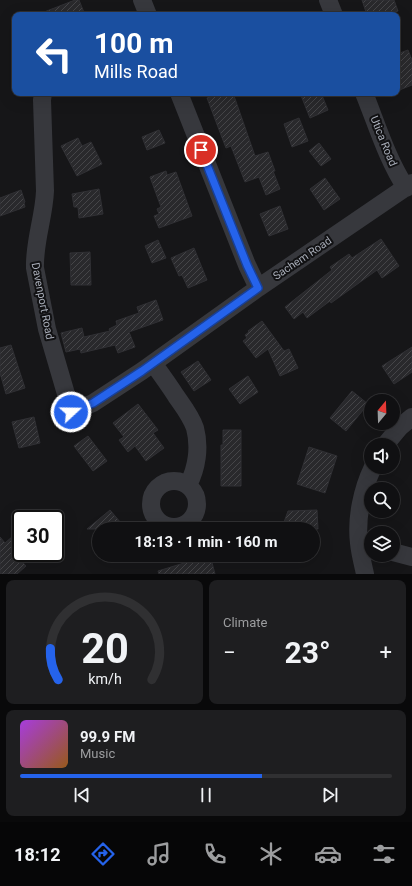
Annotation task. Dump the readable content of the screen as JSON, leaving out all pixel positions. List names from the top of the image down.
{
  "streets": {
    "street": ["Utica Road", "Sachem Road", "Davenport Road"]
  },
  "crossings": [
    ["Utica Road", "Sachem Road"],
    ["Sachem Road", "Davenport Road"]
  ],
  "north": "top",
  "page": {
    "turn": ["100 m", "Mills Road"],
    "limit": "30",
    "trip": "18:13 · 1 min · 160 m",
    "tile": "Climate",
    "heat": ["−", "23°", "+"],
    "song": ["99.9 FM", "Music"],
    "tabs": "18:12",
    "gauge": ["20", "km/h"]
  }
}
